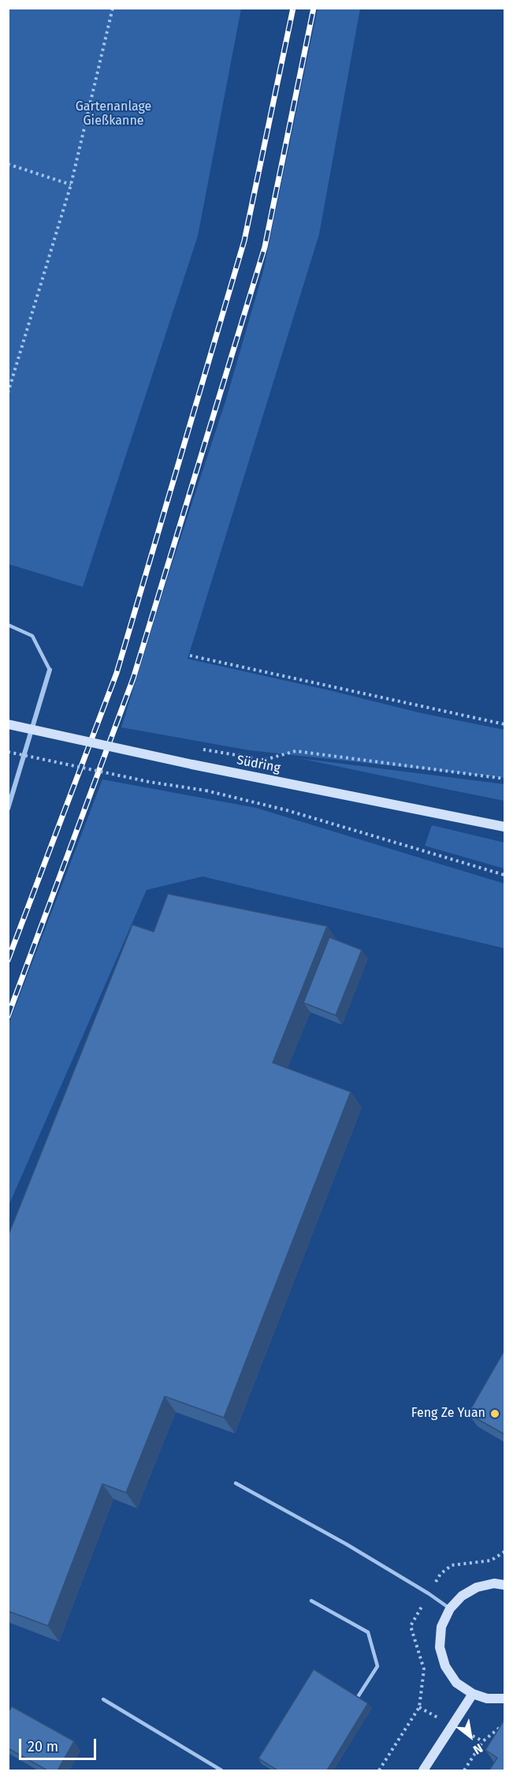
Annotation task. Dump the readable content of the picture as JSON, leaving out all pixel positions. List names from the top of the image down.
{
  "streets": {
    "street": ["Südring"]
  },
  "parks": ["Gartenanlage Gießkanne"],
  "places": ["Feng Ze Yuan"],
  "scale_bar": "20 m",
  "north": "bottom right"
}
